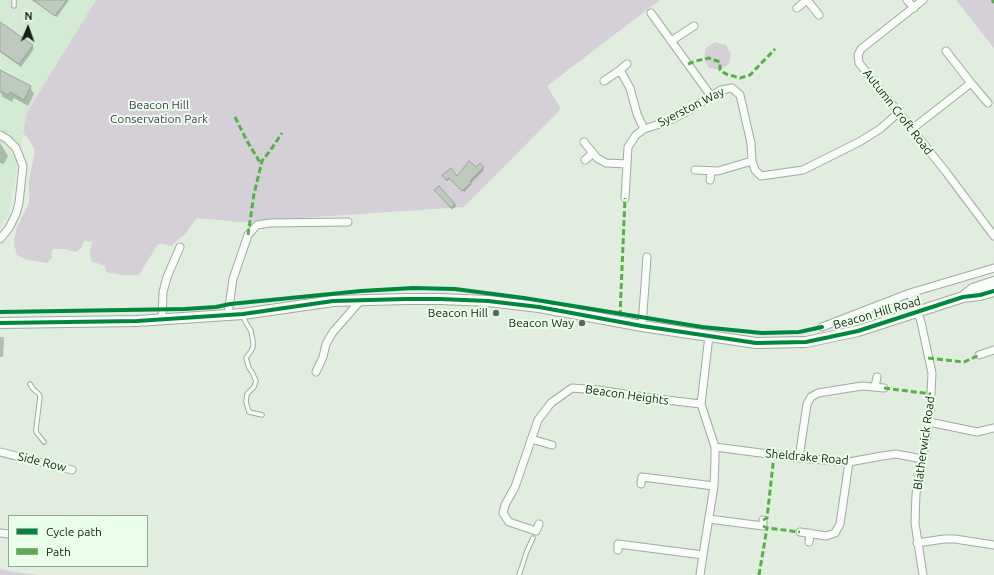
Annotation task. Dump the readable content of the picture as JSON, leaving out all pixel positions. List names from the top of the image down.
{
  "streets": {
    "street": [
      "Syerston Way",
      "Autumn Croft Road",
      "Beacon Hill Road",
      "Beacon Heights",
      "Blatherwick Road",
      "Sheldrake Road",
      "Side Row"
    ]
  },
  "crossings": [
    ["Beacon Hill Road", "Blatherwick Road"],
    ["Blatherwick Road", "Sheldrake Road"]
  ],
  "parks": ["Beacon Hill Conservation Park"],
  "places": ["Beacon Hill", "Beacon Way"],
  "legend": ["Cycle path", "Path"],
  "north": "top"
}
